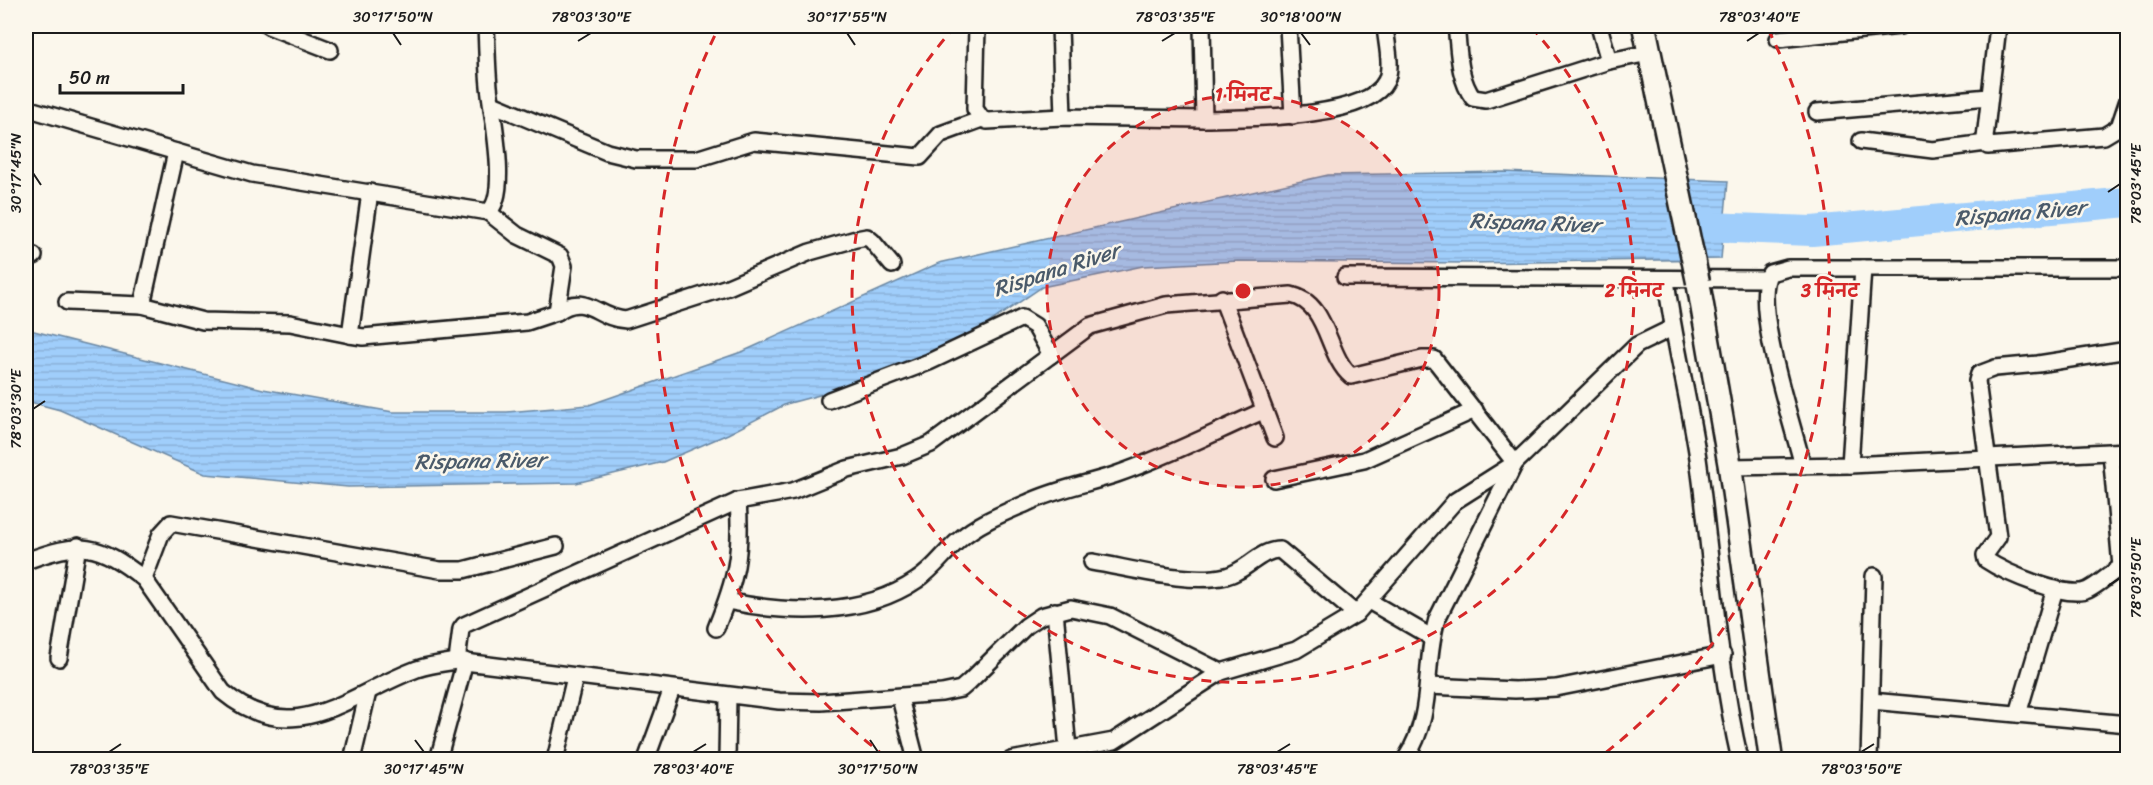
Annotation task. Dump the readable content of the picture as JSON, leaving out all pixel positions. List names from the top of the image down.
{
  "water": ["Rispana River"],
  "scale_bar": "50 m",
  "coordinates": [
    "30°17'50\"N",
    "78°03'30\"E",
    "30°17'55\"N",
    "78°03'35\"E",
    "30°18'00\"N",
    "78°03'40\"E",
    "30°17'45\"N",
    "78°03'45\"E",
    "78°03'50\"E"
  ],
  "rings": ["1 मिनट", "2 मिनट", "3 मिनट"]
}
